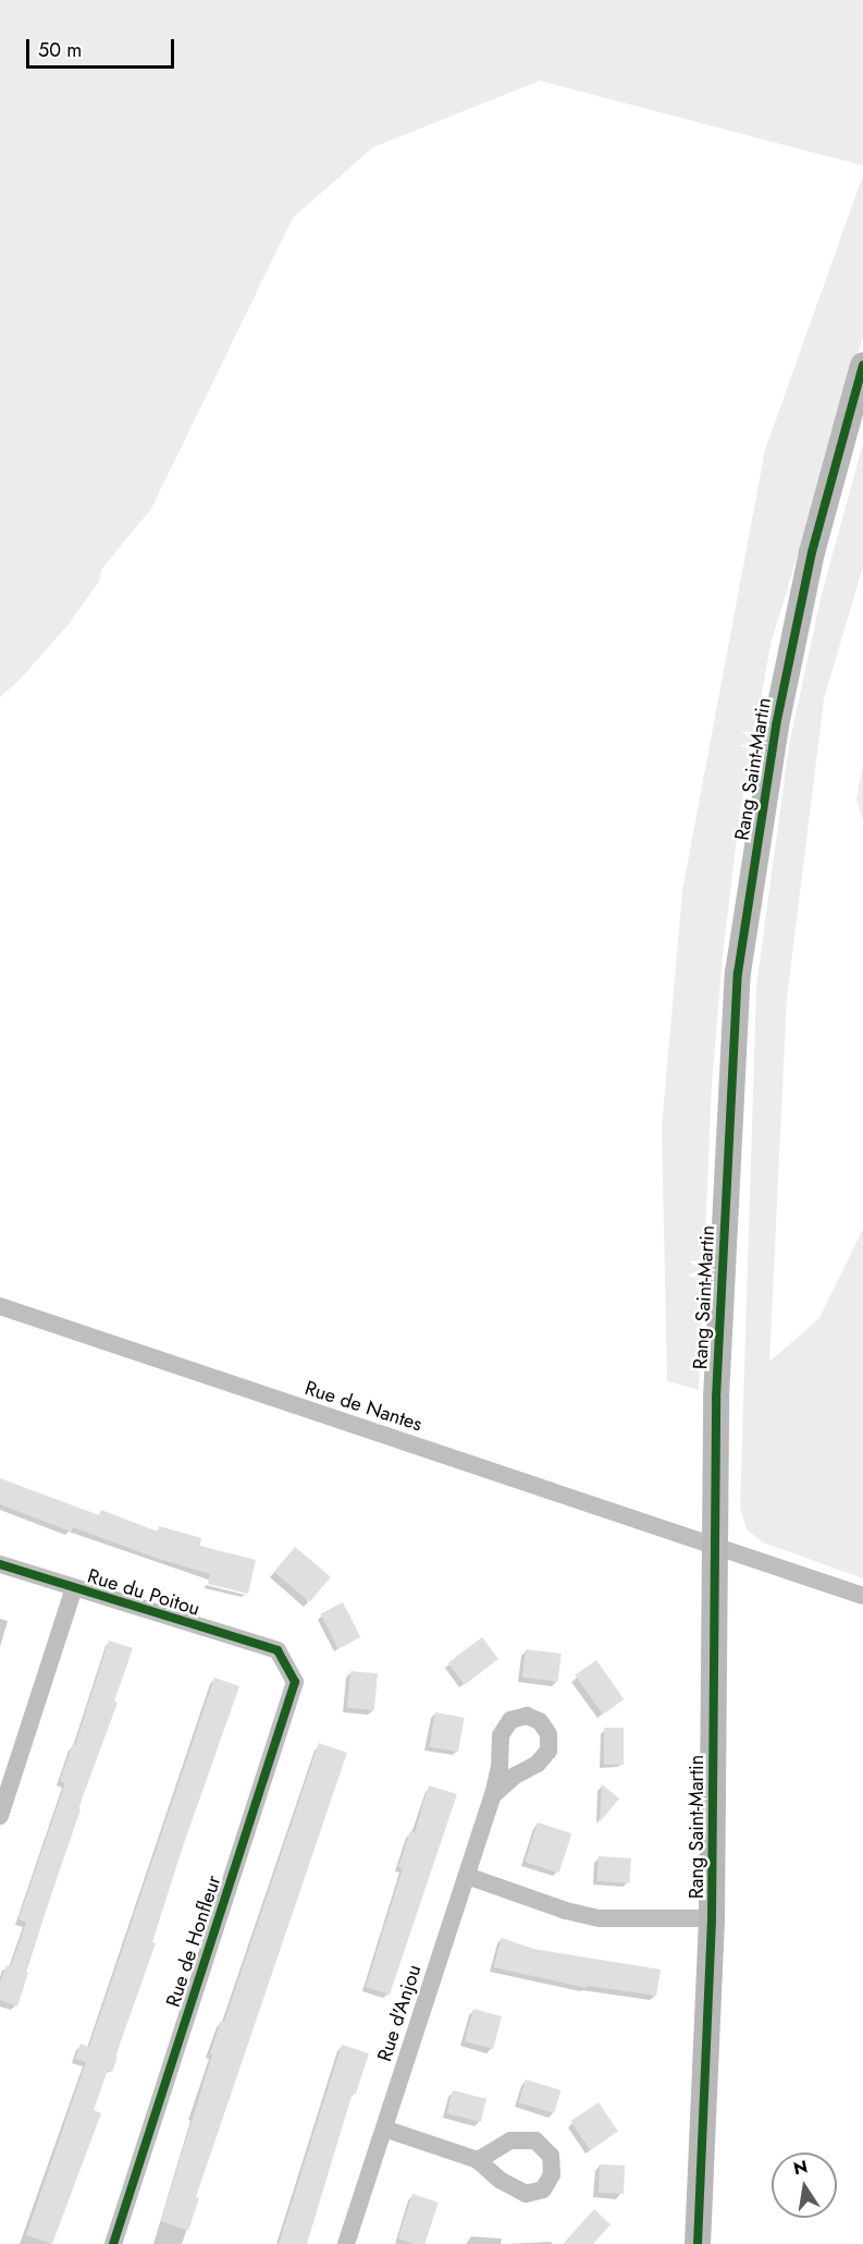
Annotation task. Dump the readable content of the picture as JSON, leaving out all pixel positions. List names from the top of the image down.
{
  "streets": {
    "street": [
      "Rang Saint-Martin",
      "Rue de Nantes",
      "Rue du Poitou",
      "Rue de Honfleur",
      "Rue d'Anjou"
    ]
  },
  "crossings": [
    ["Rang Saint-Martin", "Rue de Nantes"],
    ["Rue du Poitou", "Rue de Honfleur"]
  ],
  "scale_bar": "50 m",
  "north": "top"
}
